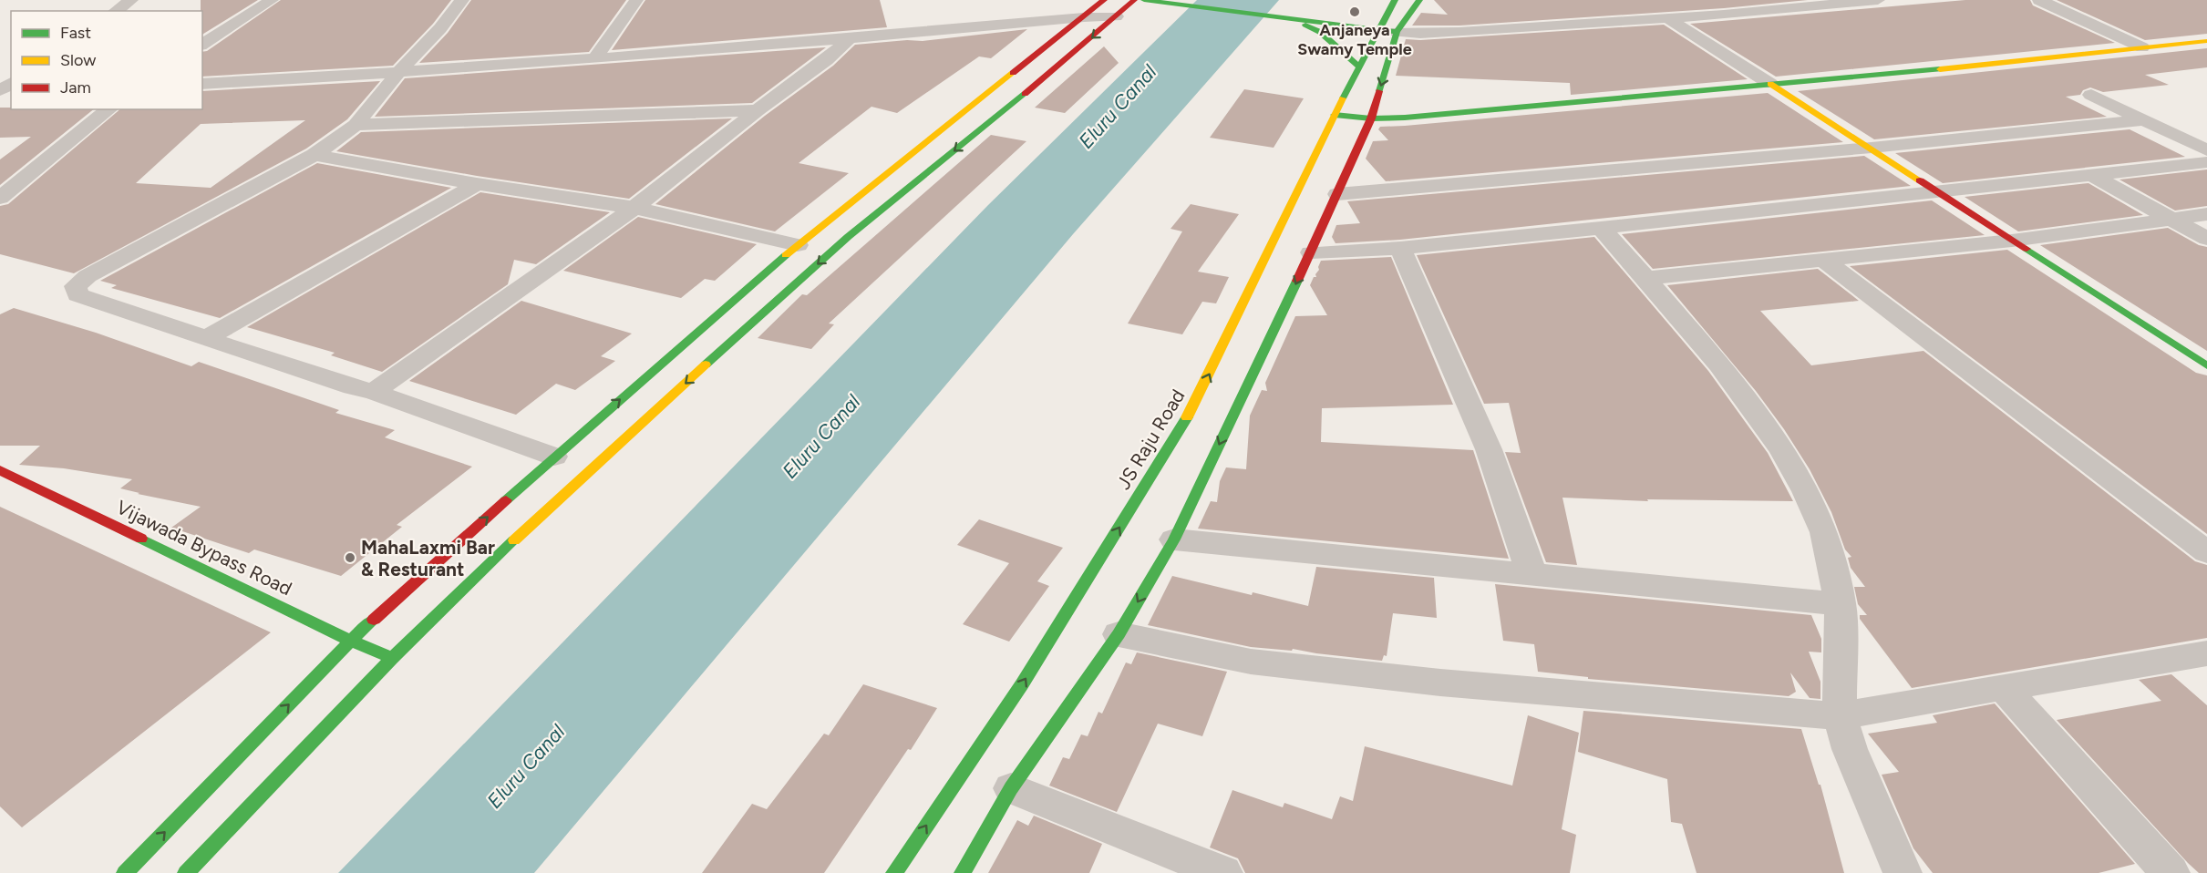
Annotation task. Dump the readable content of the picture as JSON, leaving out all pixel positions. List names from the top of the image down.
{
  "streets": {
    "main road": ["JS Raju Road", "Vijawada Bypass Road"]
  },
  "water": ["Eluru Canal"],
  "places": ["Anjaneya Swamy Temple", "MahaLaxmi Bar & Resturant"],
  "legend": ["Fast", "Slow", "Jam"]
}
